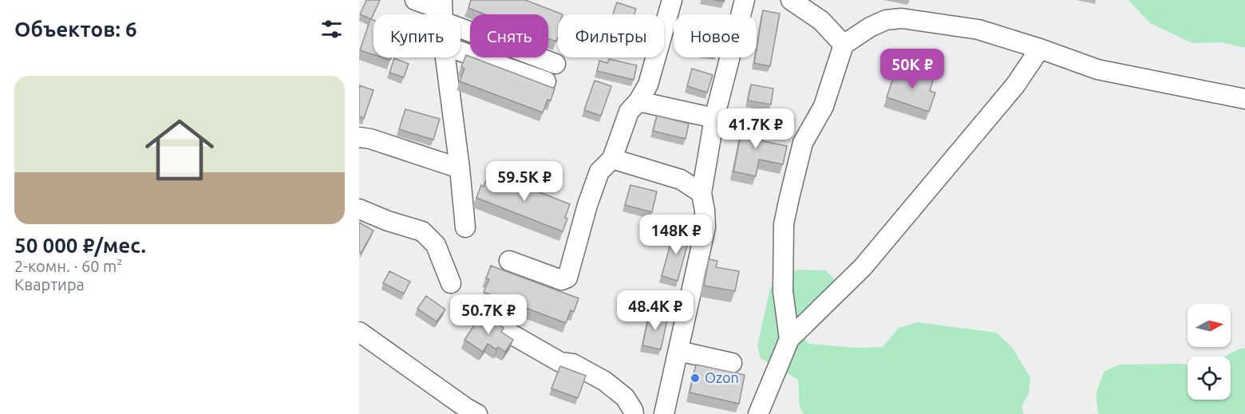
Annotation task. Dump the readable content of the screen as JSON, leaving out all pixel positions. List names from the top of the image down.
{
  "places": ["Ozon"],
  "north": "right",
  "page": {
    "heading": "Объектов: 6",
    "chip": [
      "Купить",
      "Снять",
      "Фильтры",
      "Новое"
    ],
    "price": [
      "50K ₽",
      "41.7K ₽",
      "59.5K ₽",
      "148K ₽",
      "48.4K ₽",
      "50.7K ₽"
    ],
    "list": [
      {
        "name": "50 000 ₽/мес.",
        "note": "2-комн. · 60 m² · Квартира"
      }
    ]
  }
}
